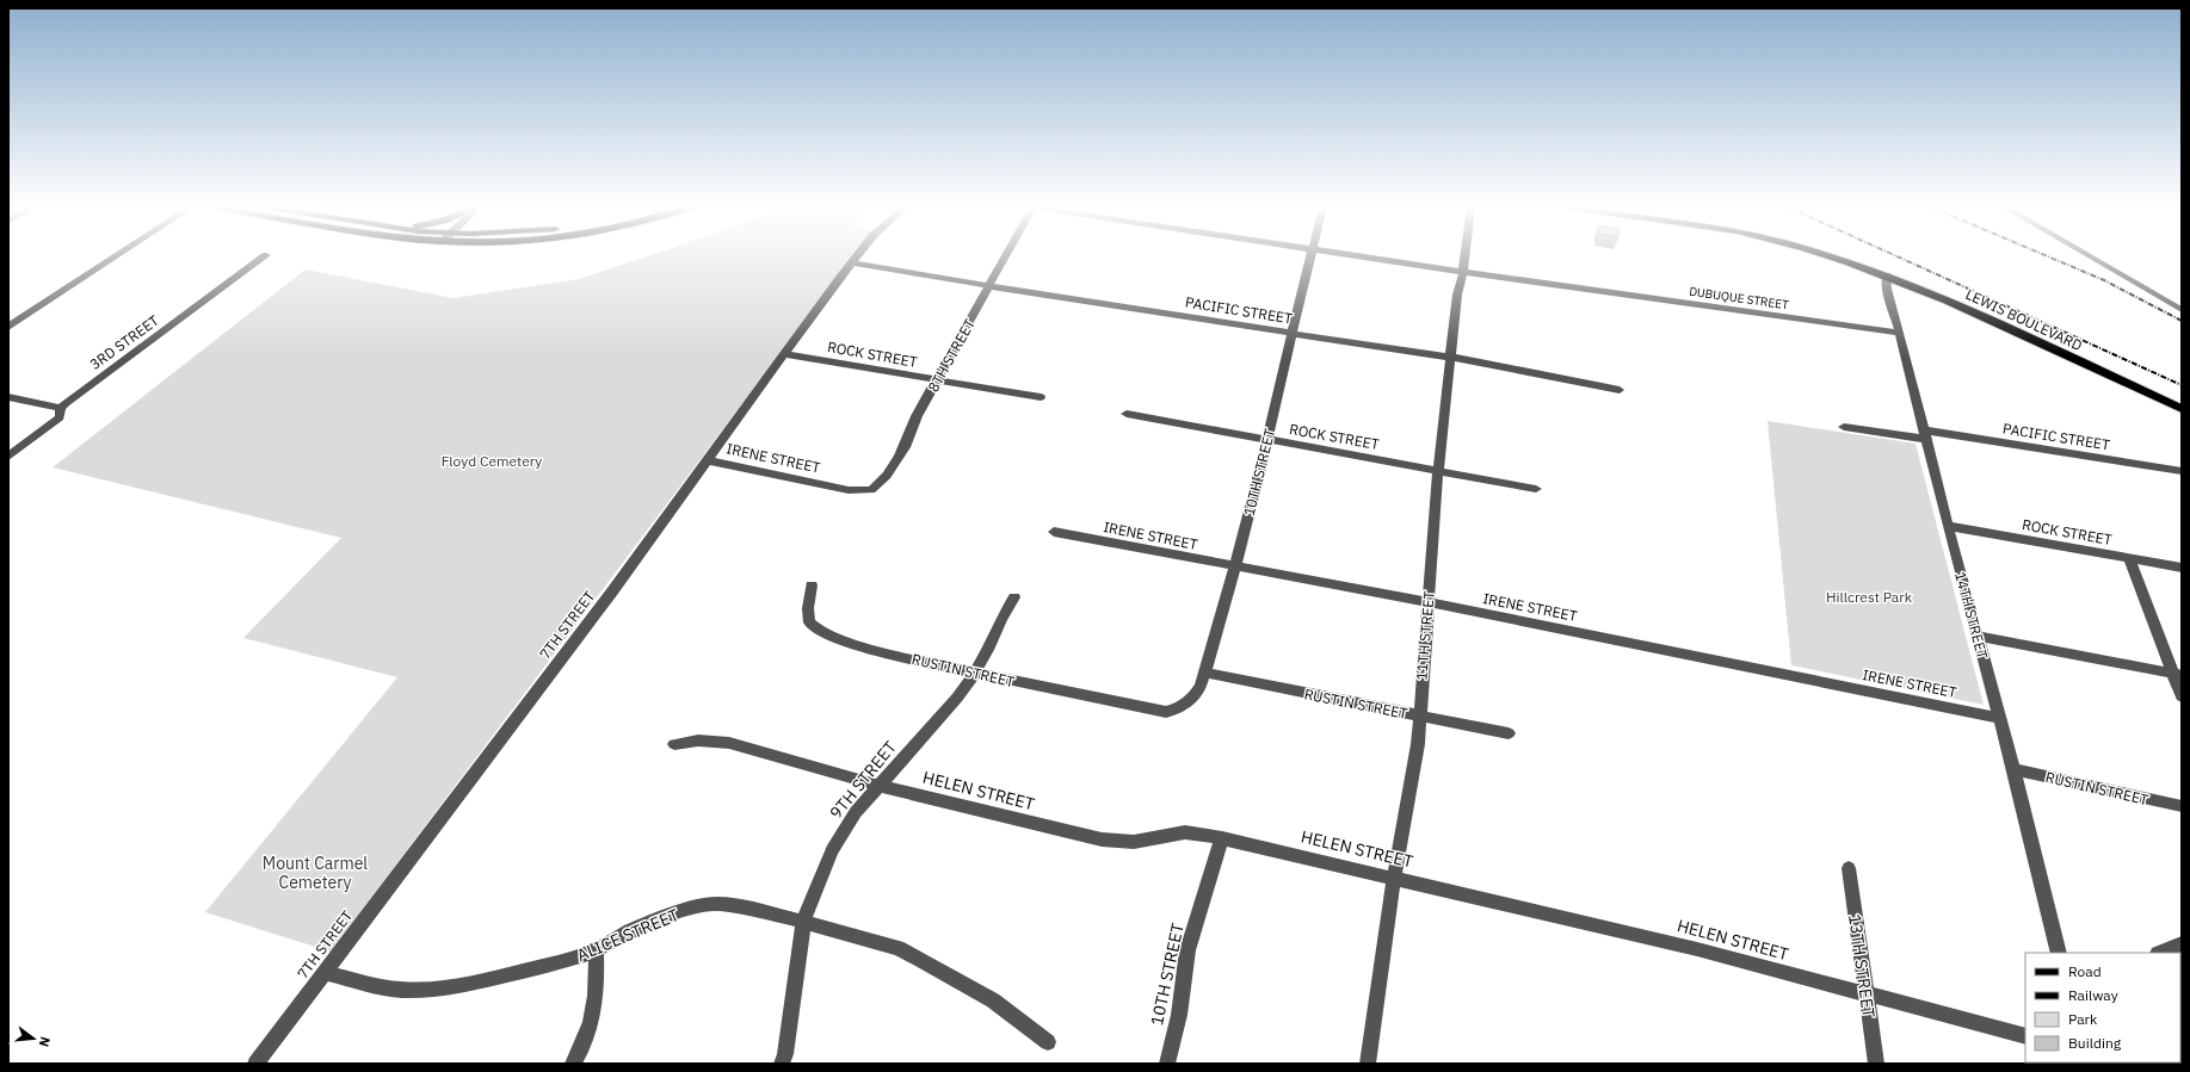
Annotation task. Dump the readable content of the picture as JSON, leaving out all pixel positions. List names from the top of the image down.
{
  "streets": {
    "main road": ["LEWIS BOULEVARD"],
    "street": [
      "DUBUQUE STREET",
      "PACIFIC STREET",
      "3RD STREET",
      "ROCK STREET",
      "8TH STREET",
      "IRENE STREET",
      "10TH STREET",
      "14TH STREET",
      "7TH STREET",
      "11TH STREET",
      "RUSTIN STREET",
      "9TH STREET",
      "HELEN STREET",
      "ALICE STREET",
      "13TH STREET"
    ]
  },
  "crossings": [
    ["DUBUQUE STREET", "14TH STREET"],
    ["DUBUQUE STREET", "11TH STREET"],
    ["PACIFIC STREET", "8TH STREET"],
    ["PACIFIC STREET", "10TH STREET"],
    ["PACIFIC STREET", "14TH STREET"],
    ["PACIFIC STREET", "7TH STREET"],
    ["PACIFIC STREET", "11TH STREET"],
    ["LEWIS BOULEVARD", "14TH STREET"],
    ["ROCK STREET", "8TH STREET"],
    ["ROCK STREET", "10TH STREET"],
    ["ROCK STREET", "14TH STREET"],
    ["ROCK STREET", "7TH STREET"],
    ["ROCK STREET", "11TH STREET"],
    ["8TH STREET", "IRENE STREET"],
    ["IRENE STREET", "10TH STREET"],
    ["IRENE STREET", "14TH STREET"],
    ["IRENE STREET", "7TH STREET"],
    ["IRENE STREET", "11TH STREET"],
    ["10TH STREET", "RUSTIN STREET"],
    ["10TH STREET", "HELEN STREET"],
    ["14TH STREET", "RUSTIN STREET"],
    ["7TH STREET", "ALICE STREET"],
    ["11TH STREET", "RUSTIN STREET"],
    ["11TH STREET", "HELEN STREET"],
    ["RUSTIN STREET", "9TH STREET"],
    ["9TH STREET", "HELEN STREET"],
    ["9TH STREET", "ALICE STREET"],
    ["HELEN STREET", "13TH STREET"]
  ],
  "parks": ["Floyd Cemetery", "Hillcrest Park", "Mount Carmel Cemetery"],
  "legend": [
    "Road",
    "Railway",
    "Park",
    "Building"
  ],
  "north": "right"
}
